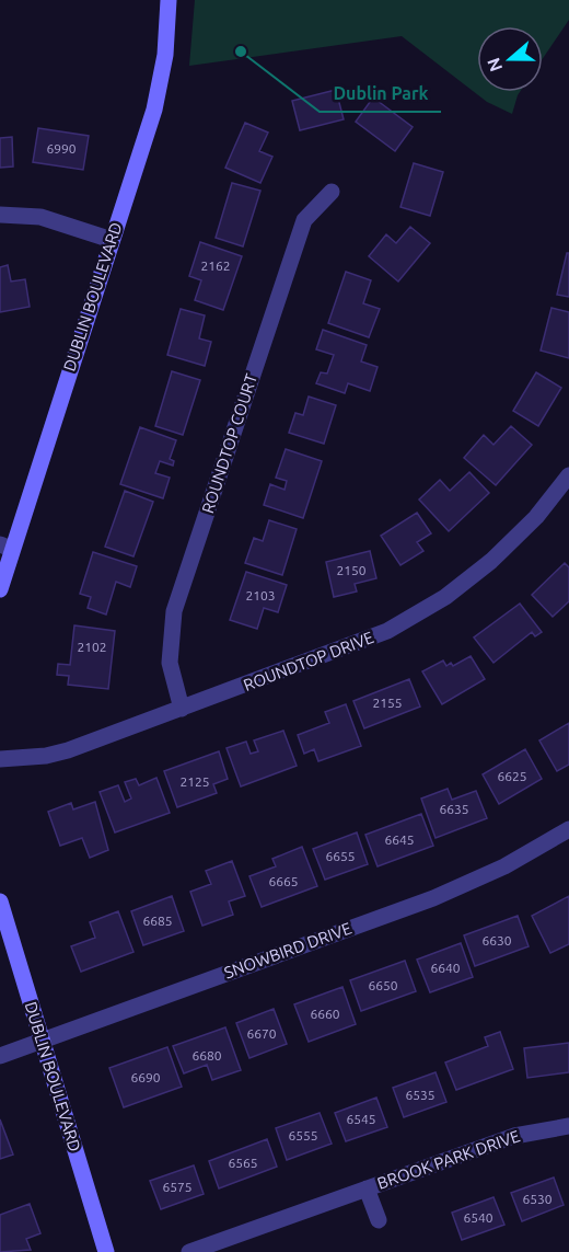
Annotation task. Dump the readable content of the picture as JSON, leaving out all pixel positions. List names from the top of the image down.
{
  "streets": {
    "main road": ["DUBLIN BOULEVARD"],
    "street": [
      "ROUNDTOP COURT",
      "ROUNDTOP DRIVE",
      "SNOWBIRD DRIVE",
      "BROOK PARK DRIVE"
    ]
  },
  "crossings": [
    ["DUBLIN BOULEVARD", "SNOWBIRD DRIVE"],
    ["ROUNDTOP COURT", "ROUNDTOP DRIVE"]
  ],
  "places": ["Dublin Park"],
  "house_numbers": [
    "6990",
    "2162",
    "2150",
    "2103",
    "2102",
    "2155",
    "6625",
    "2125",
    "6635",
    "6645",
    "6655",
    "6665",
    "6685",
    "6630",
    "6640",
    "6650",
    "6660",
    "6670",
    "6680",
    "6690",
    "6535",
    "6545",
    "6555",
    "6565",
    "6575",
    "6530",
    "6540"
  ],
  "north": "left"
}
